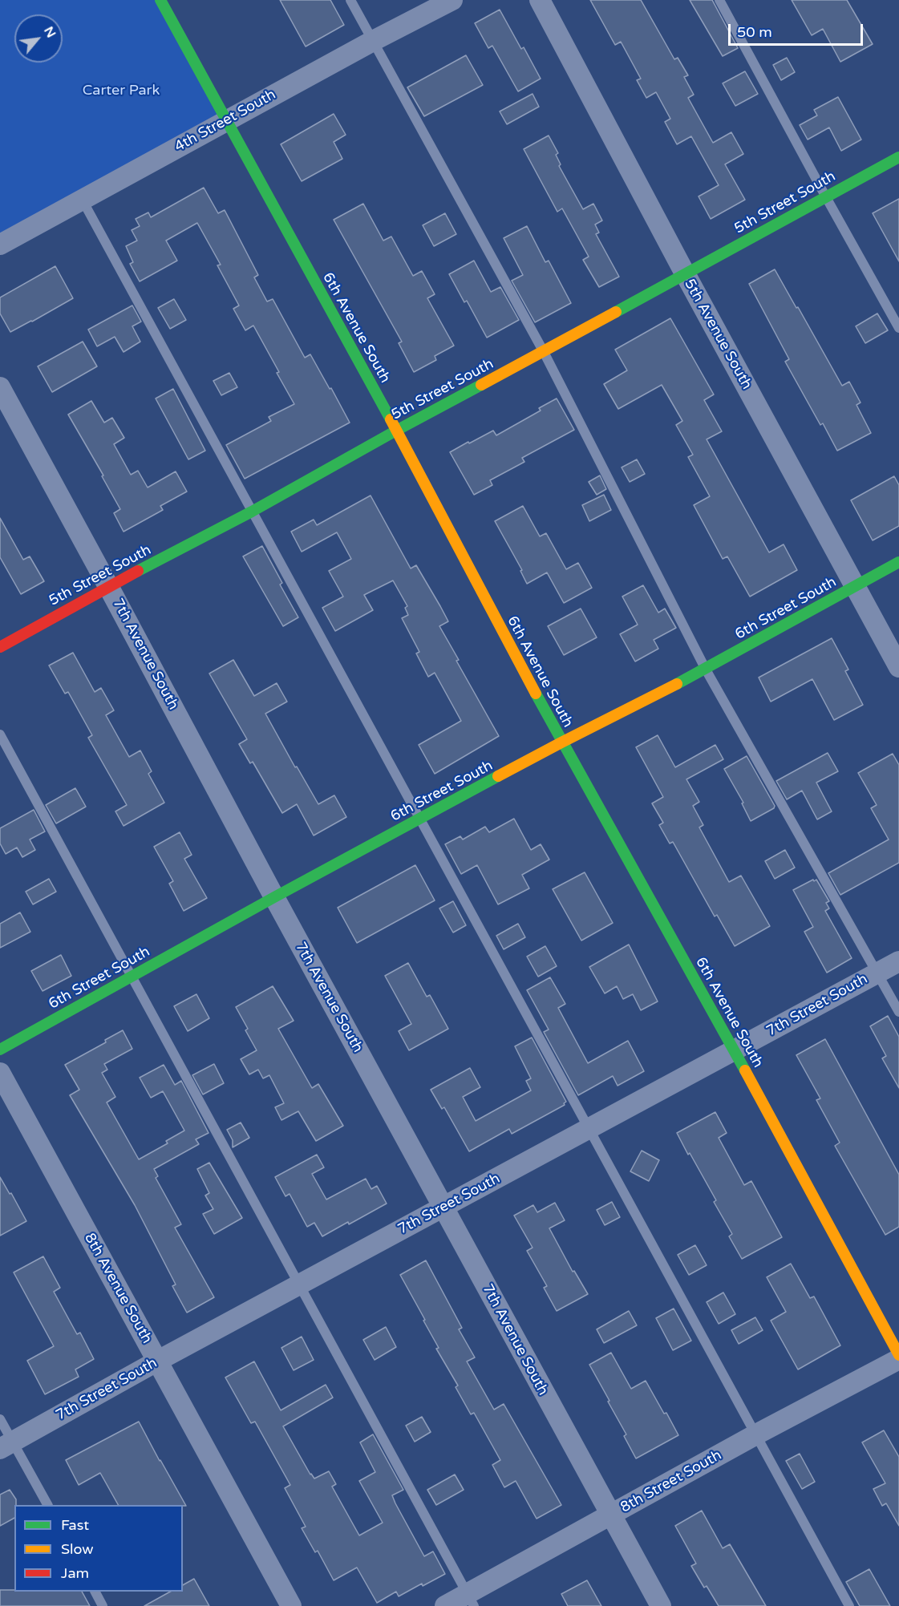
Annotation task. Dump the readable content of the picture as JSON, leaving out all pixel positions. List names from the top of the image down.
{
  "streets": {
    "main road": ["5th Street South", "6th Avenue South", "6th Street South"],
    "street": [
      "4th Street South",
      "5th Avenue South",
      "7th Avenue South",
      "7th Street South",
      "8th Avenue South",
      "8th Street South"
    ]
  },
  "crossings": [
    ["4th Street South", "6th Avenue South"],
    ["5th Street South", "6th Avenue South"],
    ["5th Street South", "5th Avenue South"],
    ["5th Street South", "7th Avenue South"],
    ["6th Avenue South", "6th Street South"],
    ["6th Avenue South", "7th Street South"],
    ["5th Avenue South", "6th Street South"],
    ["6th Street South", "7th Avenue South"],
    ["7th Avenue South", "7th Street South"],
    ["7th Avenue South", "8th Street South"],
    ["7th Street South", "8th Avenue South"]
  ],
  "parks": ["Carter Park"],
  "legend": ["Fast", "Slow", "Jam"],
  "scale_bar": "50 m",
  "north": "top right"
}
